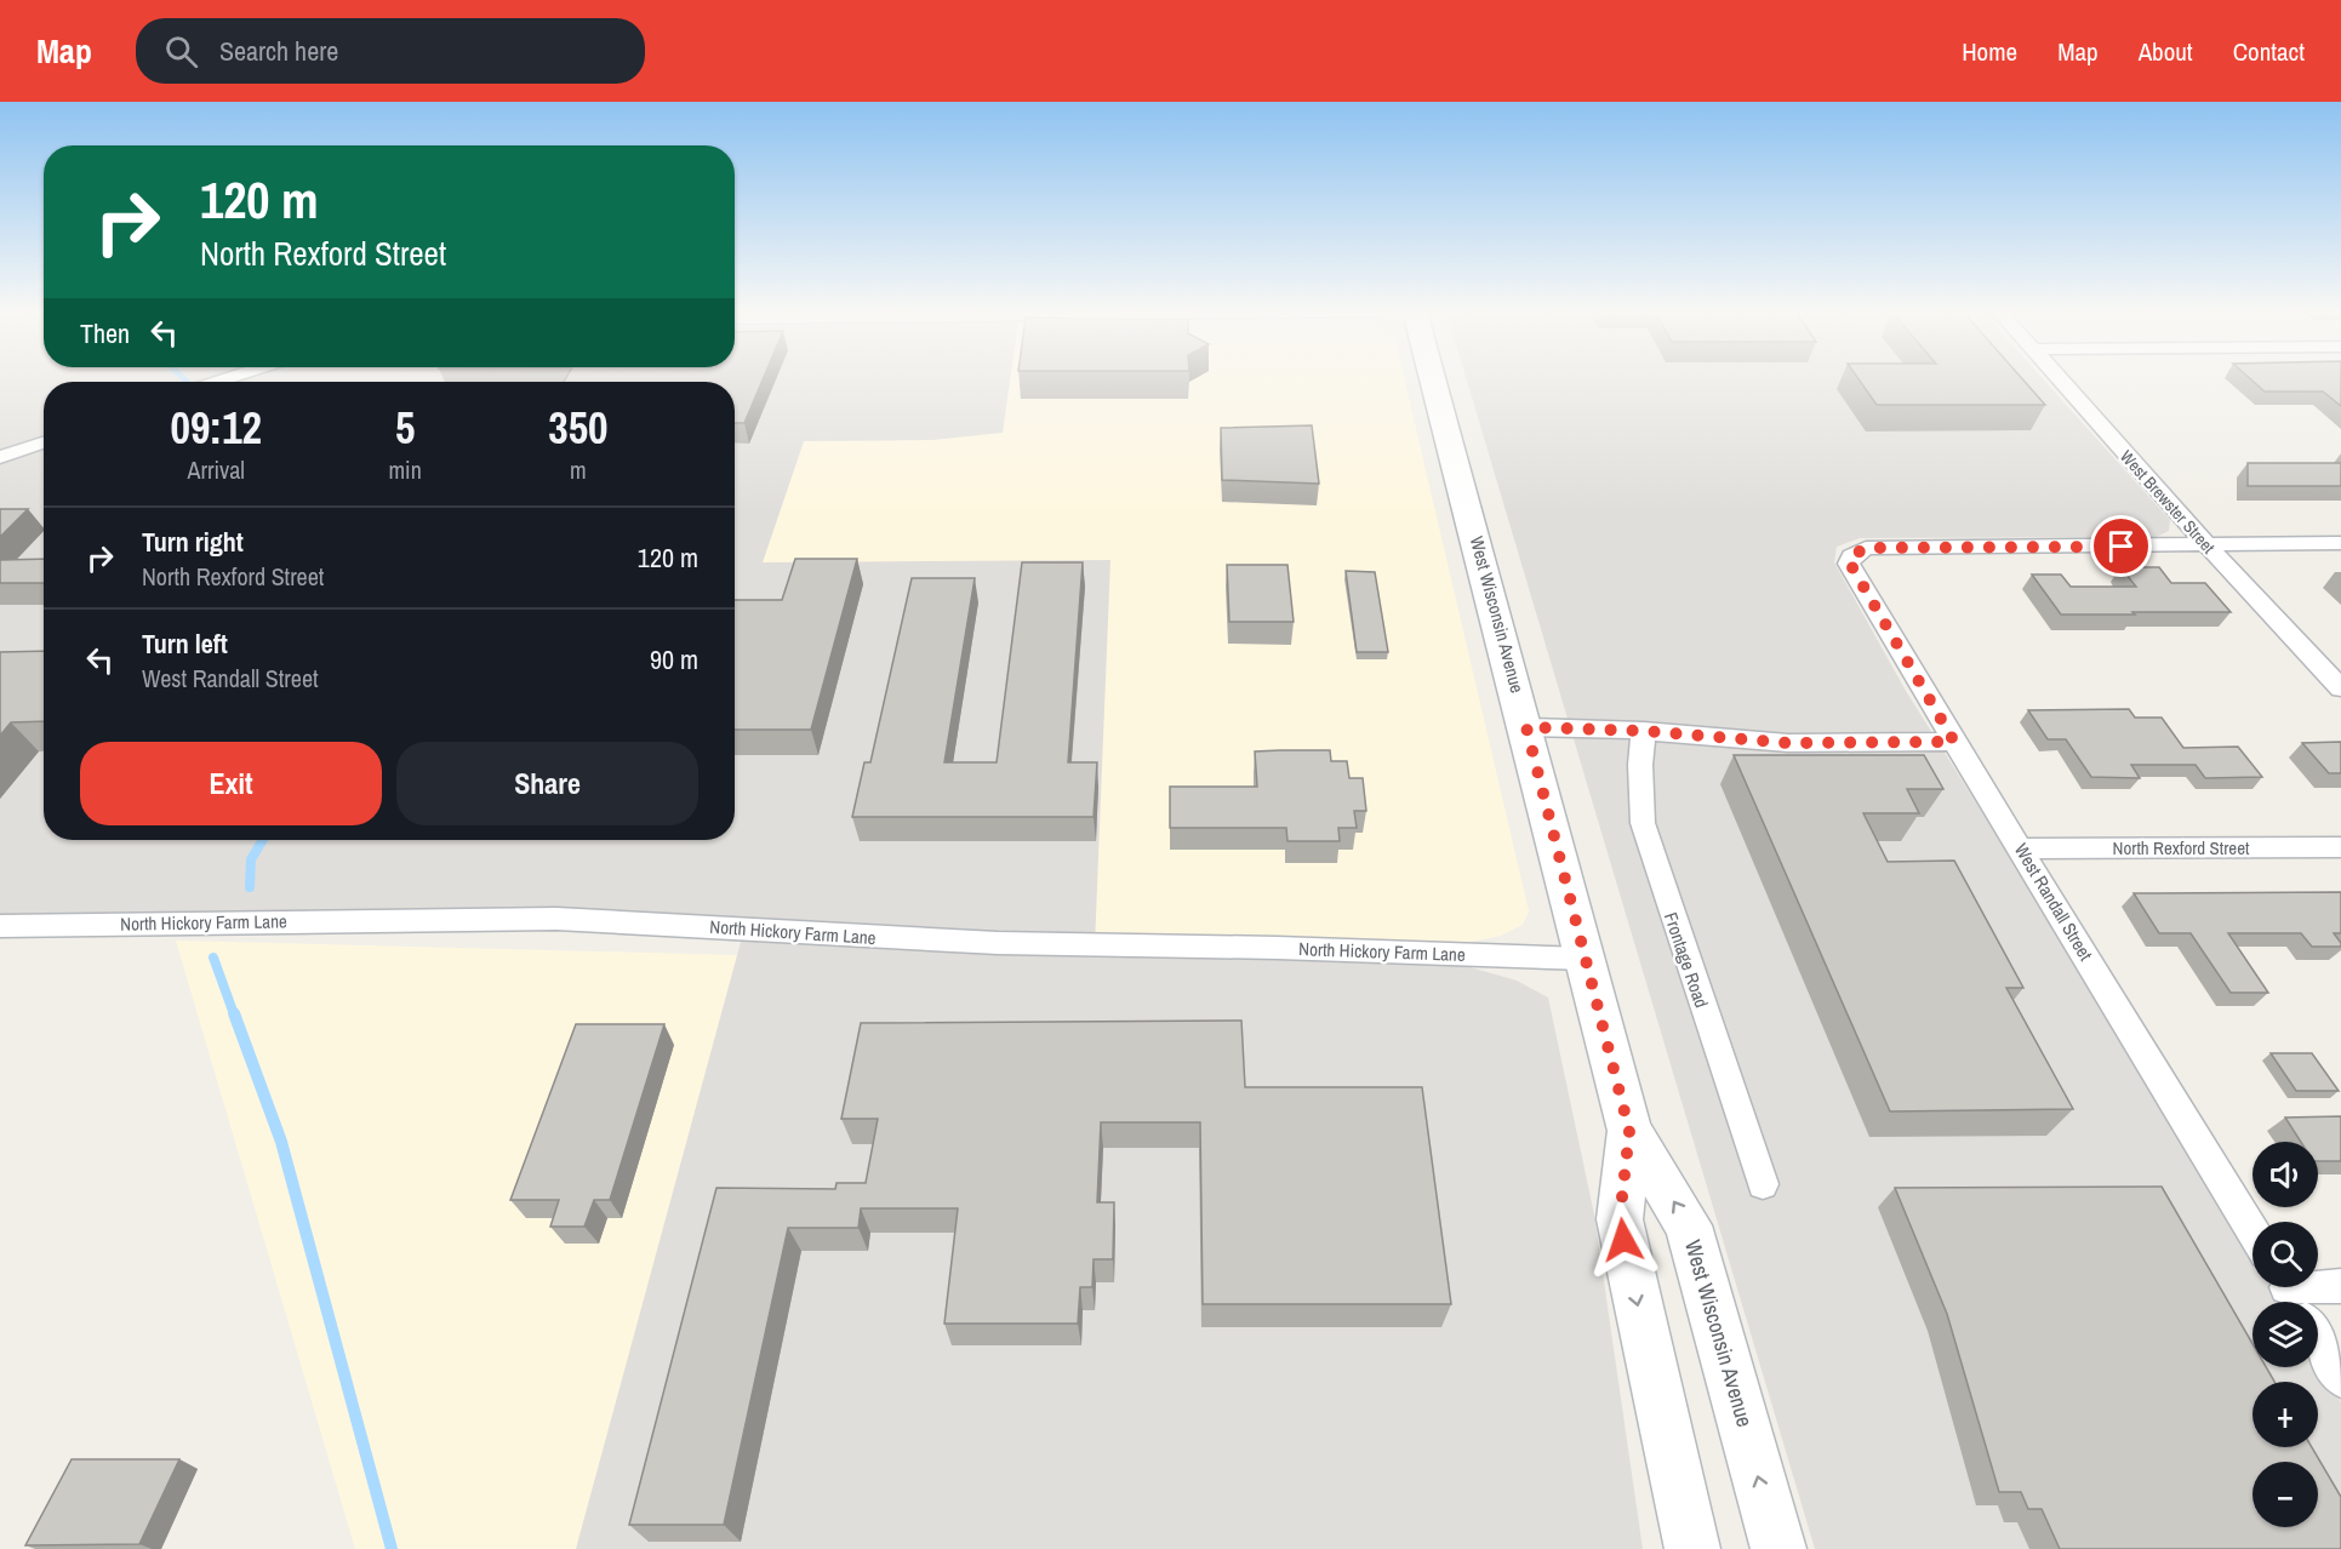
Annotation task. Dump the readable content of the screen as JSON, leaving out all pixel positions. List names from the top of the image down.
{
  "streets": {
    "main road": ["West Wisconsin Avenue"],
    "street": [
      "West Brewster Street",
      "North Rexford Street",
      "West Randall Street",
      "North Hickory Farm Lane",
      "Frontage Road"
    ]
  },
  "crossings": [
    ["West Brewster Street", "West Randall Street"],
    ["West Wisconsin Avenue", "North Hickory Farm Lane"],
    ["North Rexford Street", "West Randall Street"]
  ],
  "page": {
    "header": "Map",
    "search": "Search here",
    "nav": [
      "Home",
      "Map",
      "About",
      "Contact"
    ],
    "turn": ["120 m", "North Rexford Street"],
    "then": "Then",
    "eta": [
      "09:12",
      "Arrival",
      "5",
      "min",
      "350",
      "m"
    ],
    "list": [
      {
        "name": "Turn right",
        "note": "North Rexford Street",
        "value": "120 m"
      },
      {
        "name": "Turn left",
        "note": "West Randall Street",
        "value": "90 m"
      }
    ],
    "buttons": ["Exit", "Share"],
    "map_buttons": ["+", "−"]
  }
}
